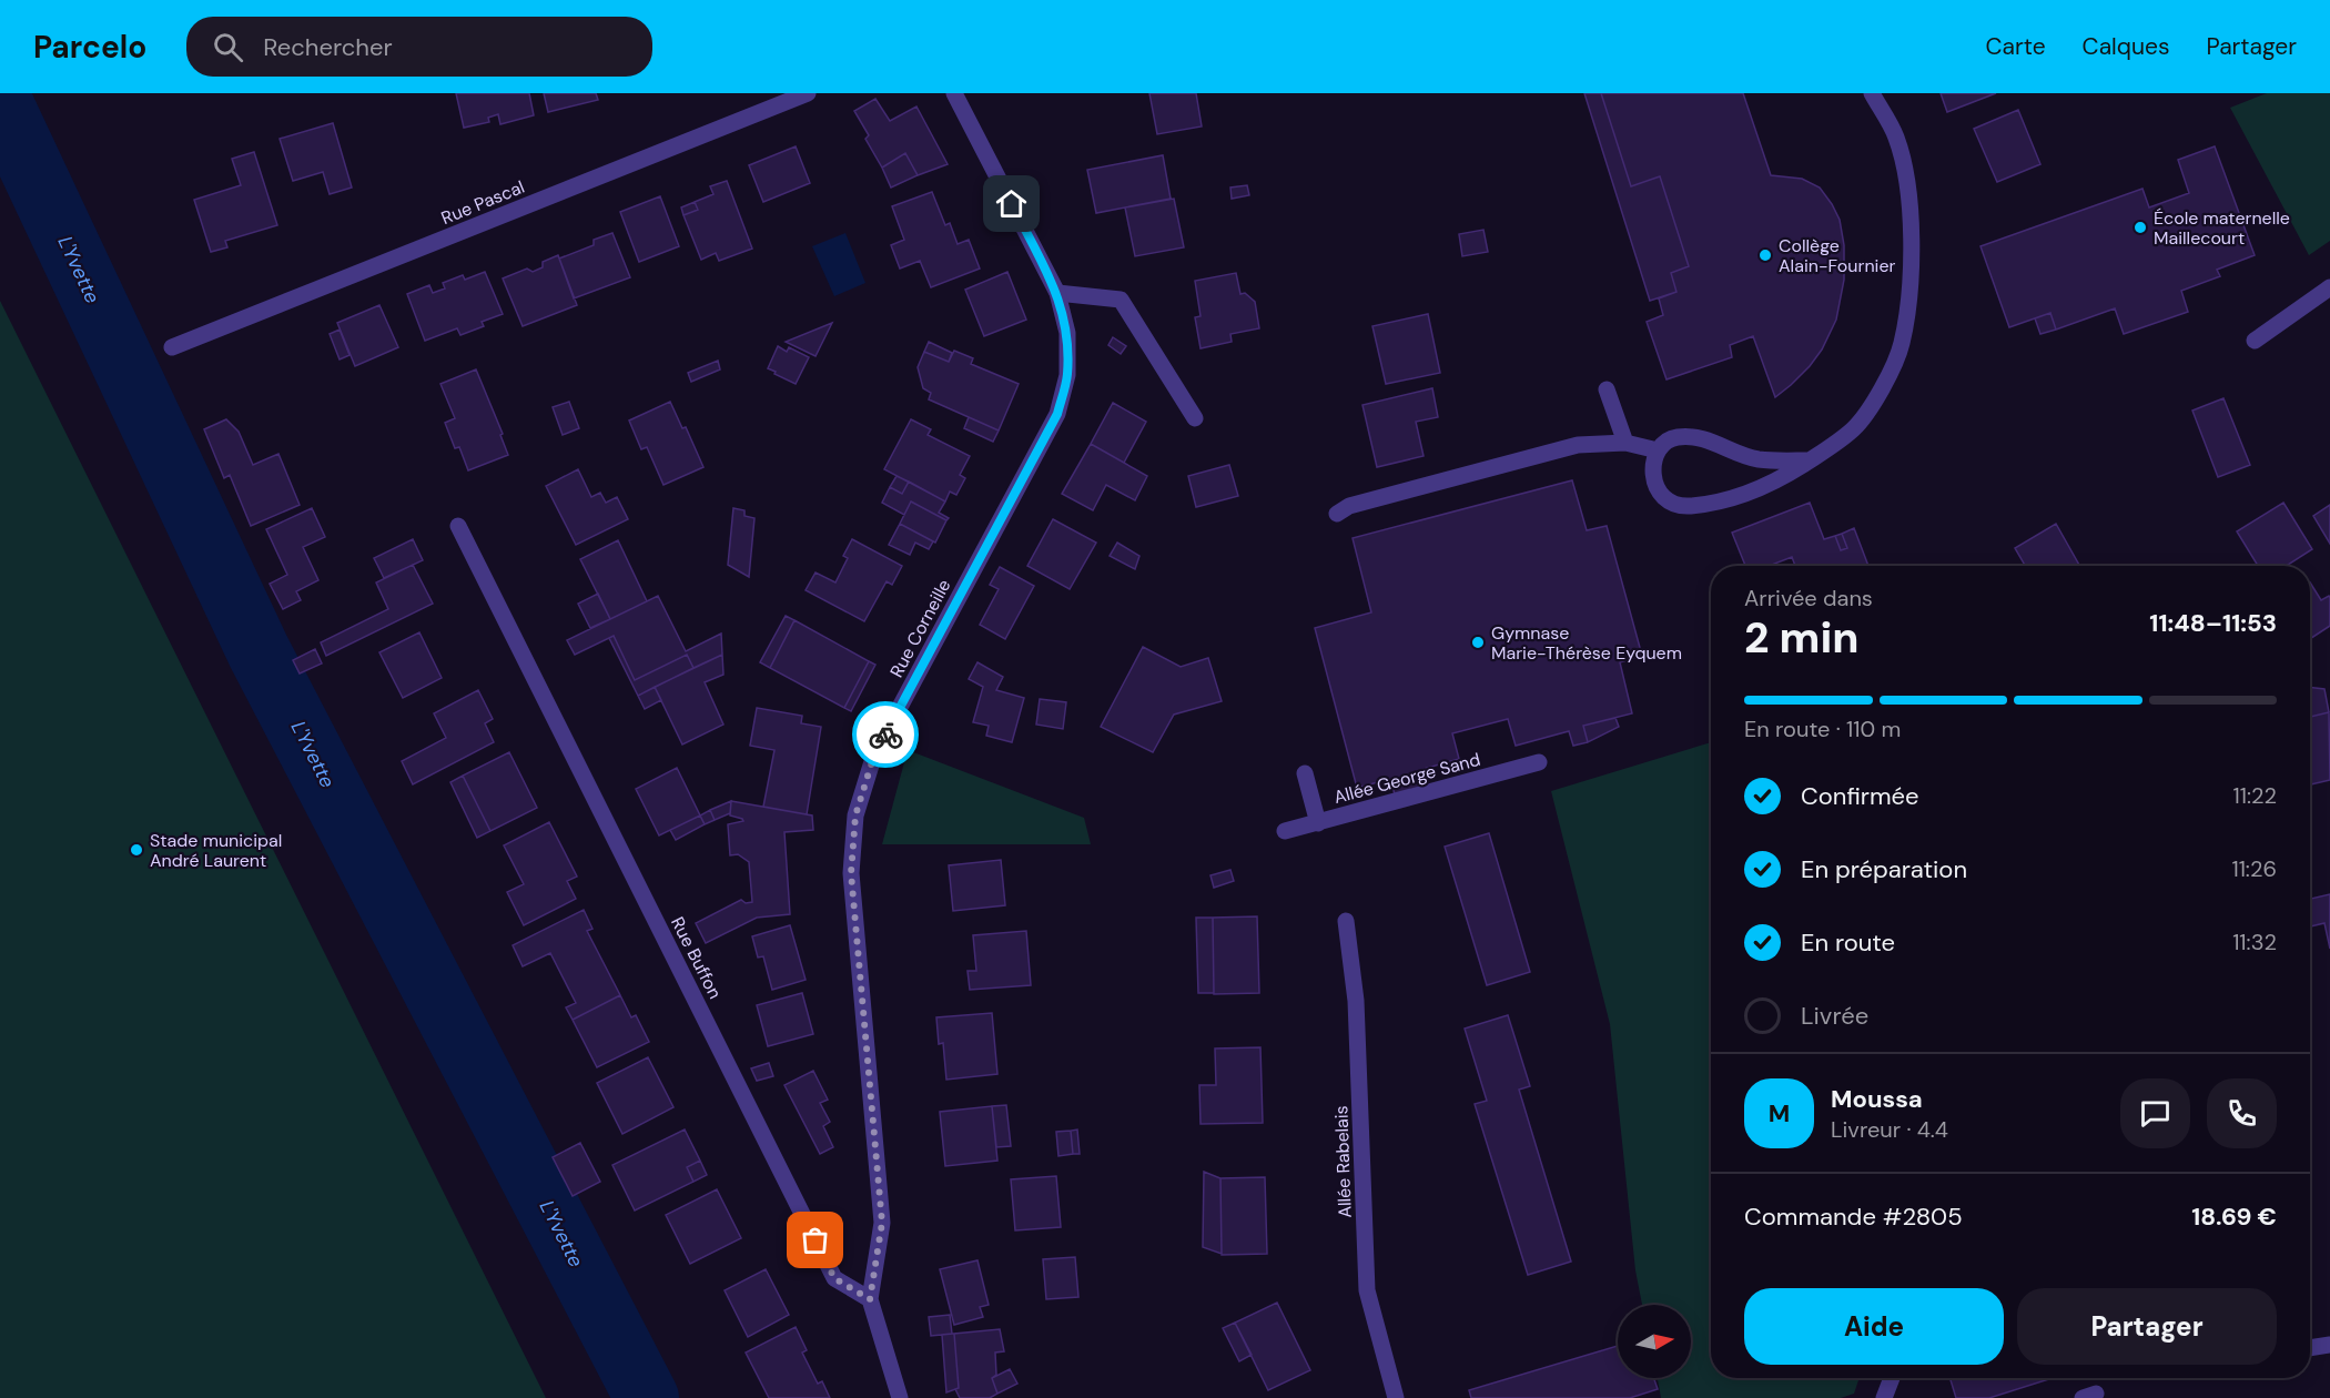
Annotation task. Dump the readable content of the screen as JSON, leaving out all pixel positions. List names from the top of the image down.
{
  "streets": {
    "street": [
      "Rue Pascal",
      "Rue Corneille",
      "Allée George Sand",
      "Rue Buffon",
      "Allée Rabelais"
    ]
  },
  "crossings": [
    ["Rue Corneille", "Rue Buffon"]
  ],
  "water": ["L'Yvette"],
  "places": [
    "École maternelle Maillecourt",
    "Collège Alain-Fournier",
    "Gymnase Marie-Thérèse Eyquem",
    "Stade municipal André Laurent"
  ],
  "north": "right",
  "page": {
    "header": "Parcelo",
    "search": "Rechercher",
    "nav": ["Carte", "Calques", "Partager"],
    "heading": ["2 min", "Arrivée dans", "11:48–11:53"],
    "panel": [
      "Moussa",
      "Livreur · 4.4",
      "Commande #2805",
      "18.69 €"
    ],
    "bar": "En route · 110 m",
    "list": [
      ["Confirmée", "11:22"],
      ["En préparation", "11:26"],
      ["En route", "11:32"],
      "Livrée"
    ],
    "round": "M",
    "buttons": ["Aide", "Partager"]
  }
}
